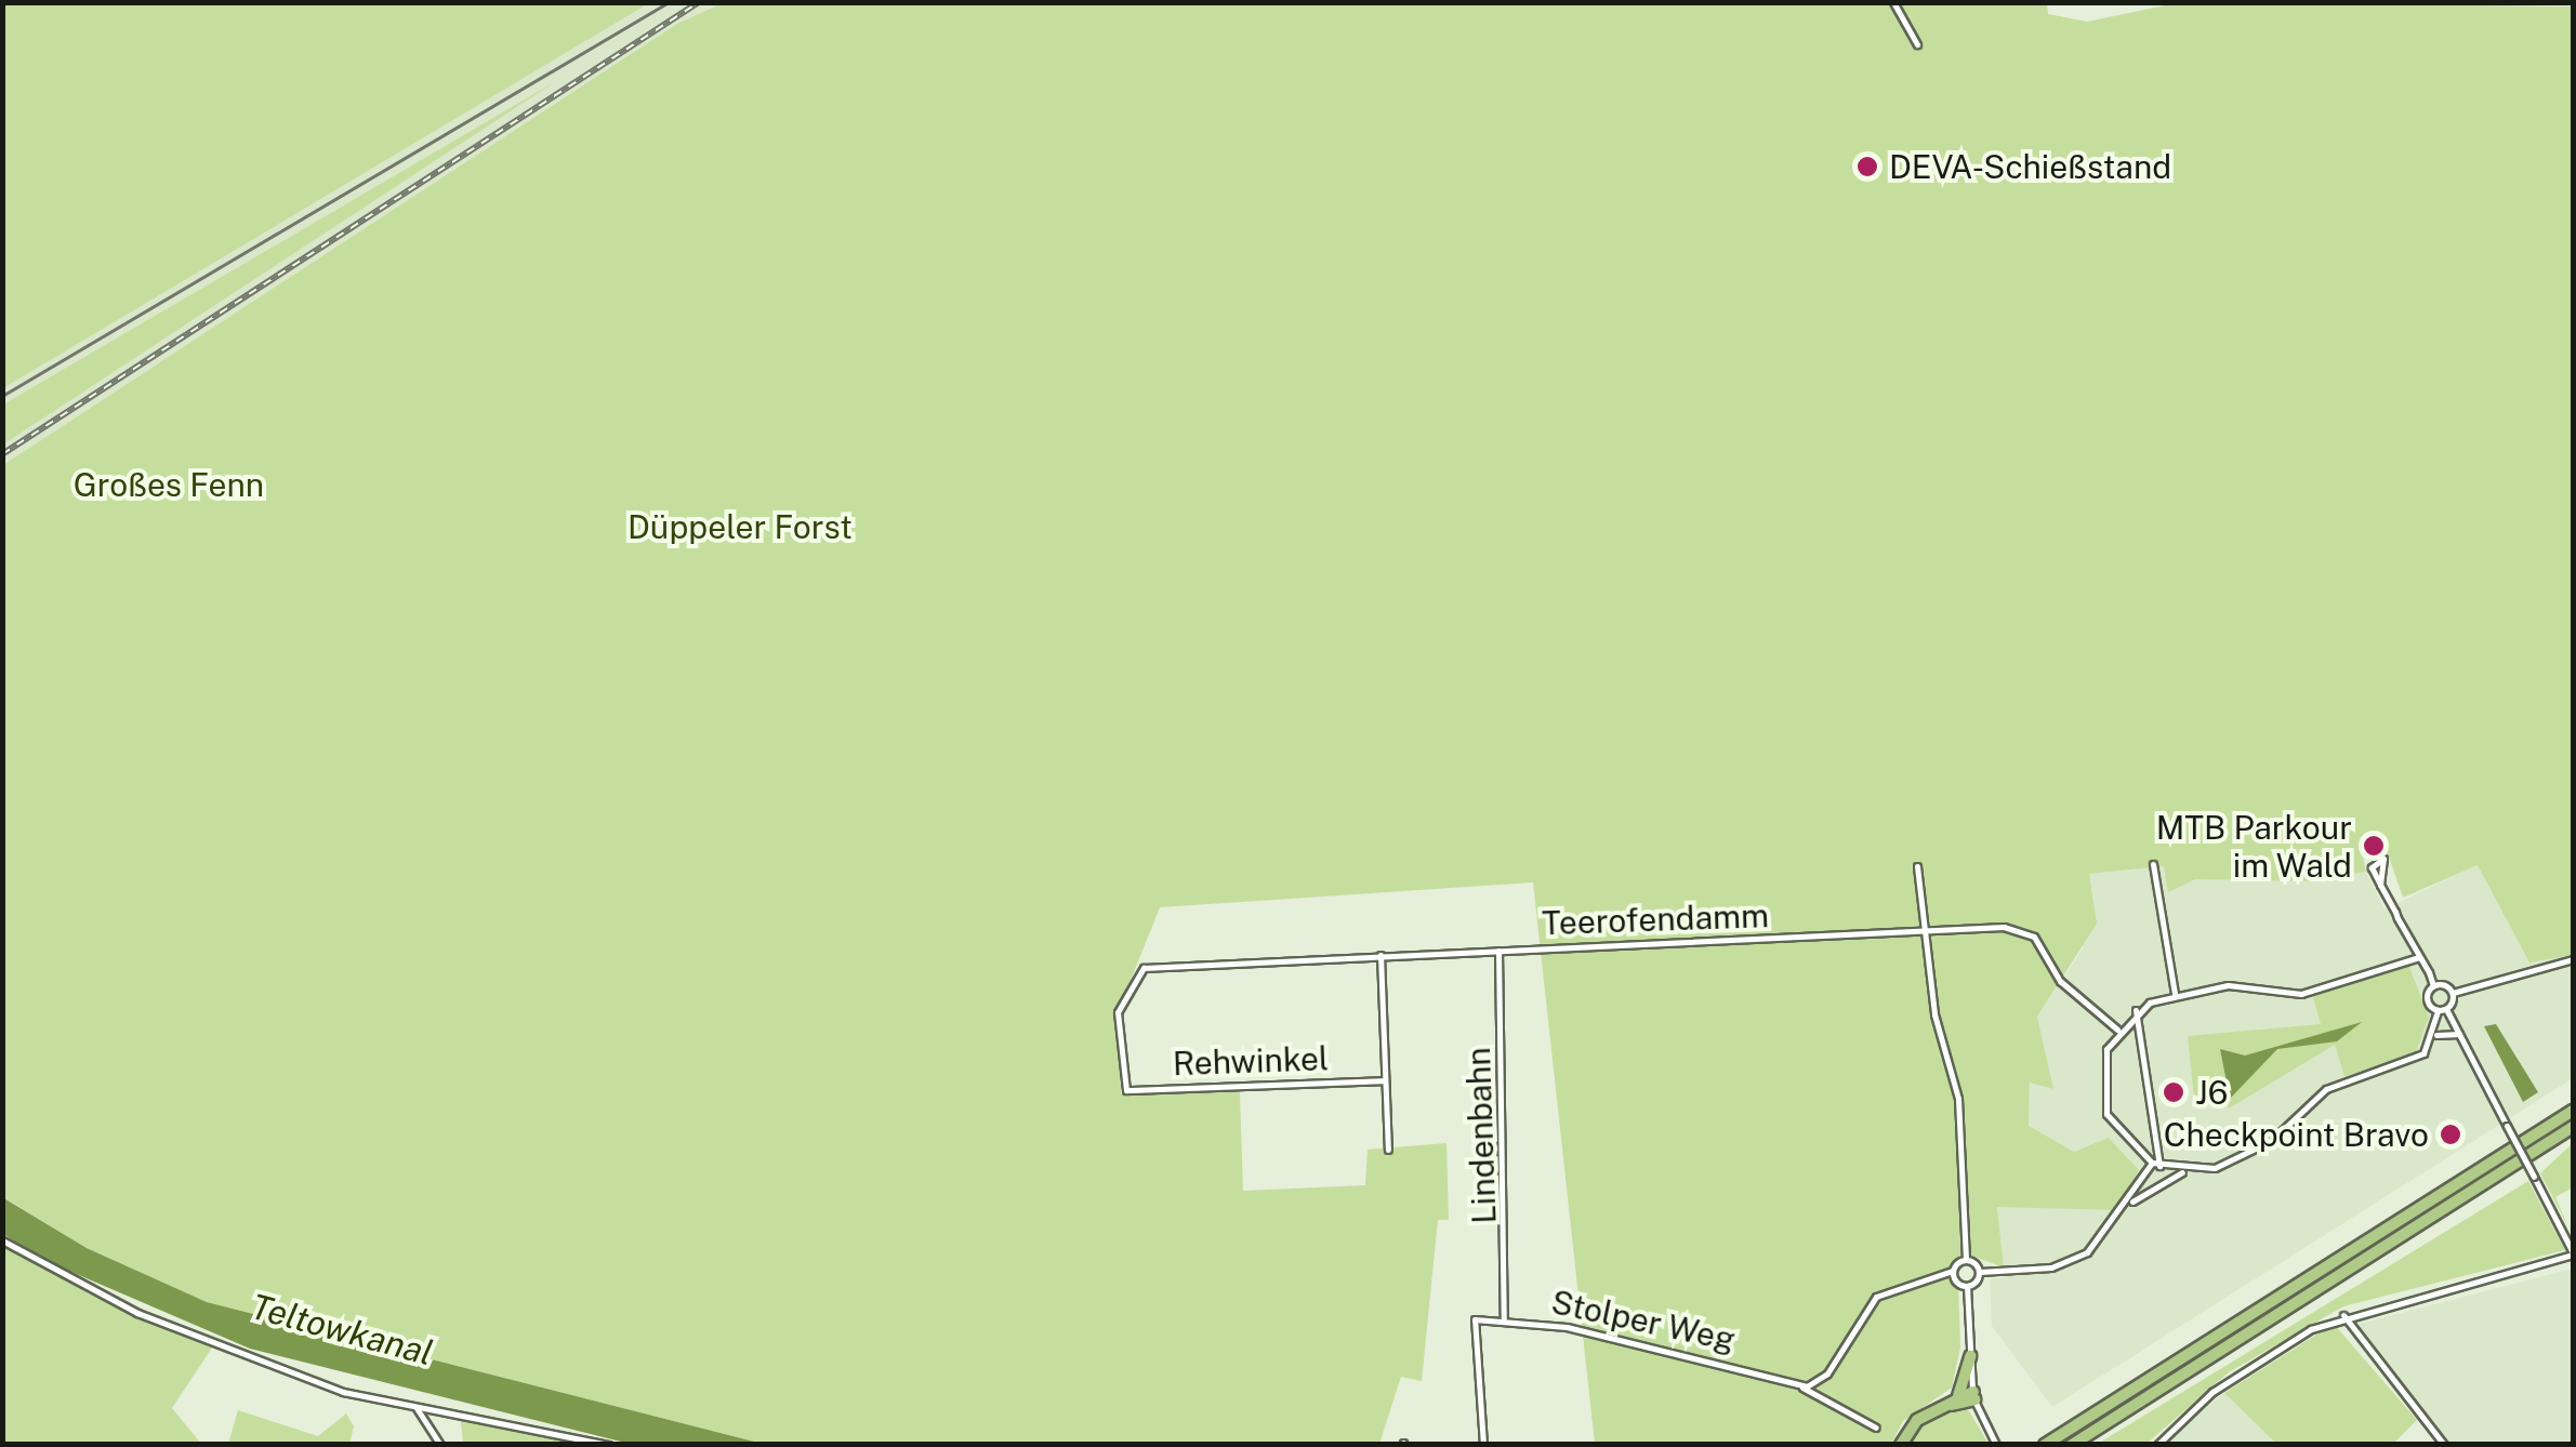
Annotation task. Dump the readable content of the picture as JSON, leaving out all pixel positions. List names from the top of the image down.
{
  "streets": {
    "street": [
      "Teerofendamm",
      "Rehwinkel",
      "Lindenbahn",
      "Stolper Weg"
    ]
  },
  "crossings": [
    ["Teerofendamm", "Rehwinkel"],
    ["Teerofendamm", "Lindenbahn"],
    ["Lindenbahn", "Stolper Weg"]
  ],
  "water": ["Teltowkanal"],
  "parks": ["Großes Fenn", "Düppeler Forst"],
  "places": [
    "DEVA-Schießstand",
    "MTB Parkour im Wald",
    "J6",
    "Checkpoint Bravo"
  ]
}
